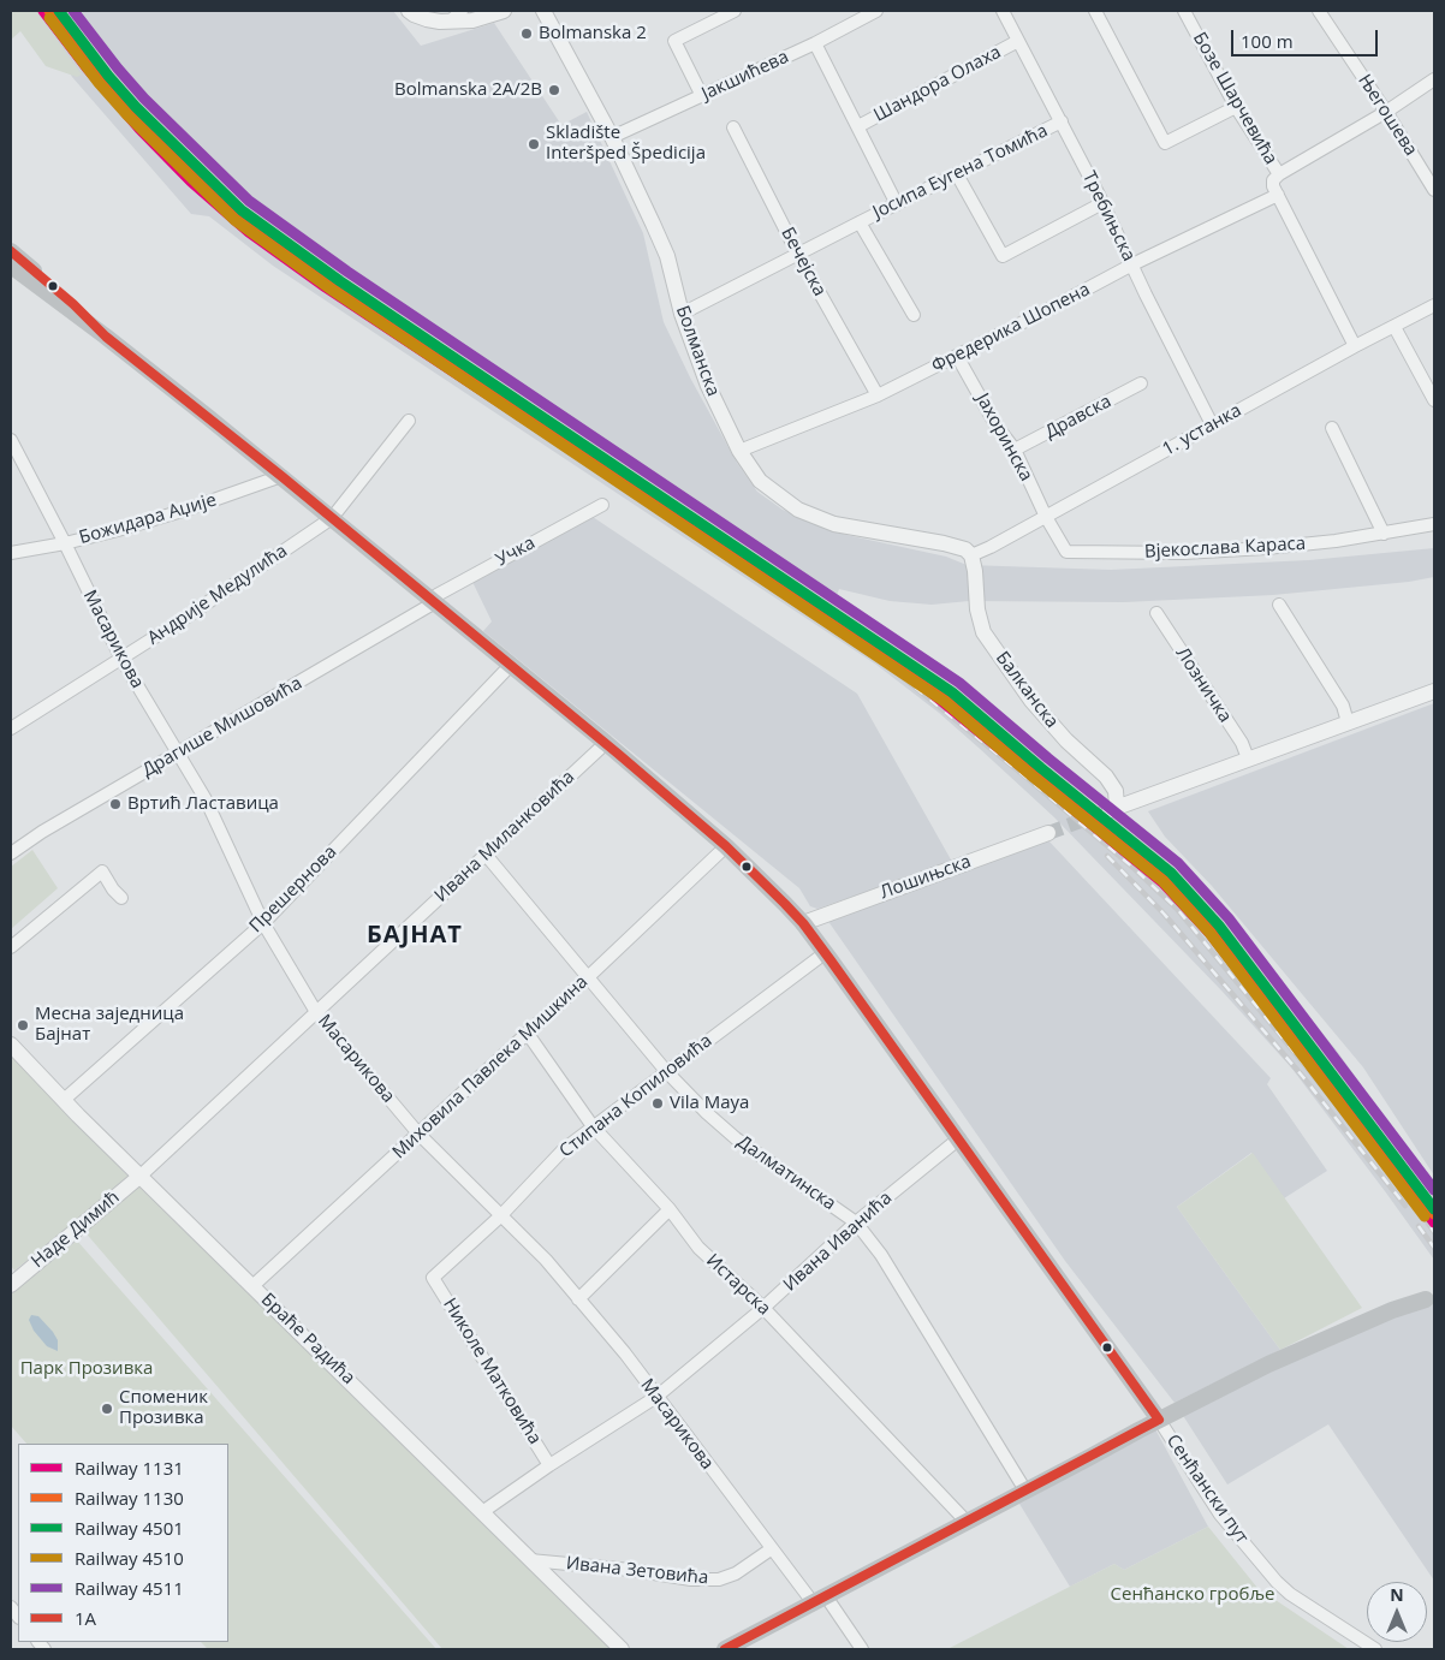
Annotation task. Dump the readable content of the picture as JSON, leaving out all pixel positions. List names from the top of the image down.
{
  "streets": {
    "main road": ["Сенћански пут"],
    "street": [
      "Јакшићева",
      "Шандора Олаха",
      "Бозе Шарчевића",
      "Његошева",
      "Јосипа Еугена Томића",
      "Требињска",
      "Бечејска",
      "Фредерика Шопена",
      "Болманска",
      "Дравска",
      "1. устанка",
      "Јахоринска",
      "Божидара Аџије",
      "Вјекослава Караса",
      "Учка",
      "Андрије Медулића",
      "Масарикова",
      "Лозничка",
      "Балканска",
      "Драгише Мишовића",
      "Ивана Миланковића",
      "Лошињска",
      "Прешернова",
      "Миховила Павлека Мишкина",
      "Стипана Копиловића",
      "Далматинска",
      "Наде Димић",
      "Ивана Иванића",
      "Истарска",
      "Браће Радића",
      "Николе Матковића",
      "Ивана Зетовића"
    ]
  },
  "crossings": [
    ["Јакшићева", "Болманска"],
    ["Шандора Олаха", "Требињска"],
    ["Бозе Шарчевића", "Фредерика Шопена"],
    ["Јосипа Еугена Томића", "Требињска"],
    ["Јосипа Еугена Томића", "Бечејска"],
    ["Јосипа Еугена Томића", "Болманска"],
    ["Требињска", "Фредерика Шопена"],
    ["Требињска", "1. устанка"],
    ["Бечејска", "Фредерика Шопена"],
    ["Фредерика Шопена", "Болманска"],
    ["Фредерика Шопена", "Јахоринска"],
    ["Болманска", "1. устанка"],
    ["Болманска", "Балканска"],
    ["Дравска", "Јахоринска"],
    ["1. устанка", "Јахоринска"],
    ["1. устанка", "Балканска"],
    ["Јахоринска", "Вјекослава Караса"],
    ["Божидара Аџије", "Масарикова"],
    ["Божидара Аџије", "Сенћански пут"],
    ["Учка", "Драгише Мишовића"],
    ["Учка", "Сенћански пут"],
    ["Андрије Медулића", "Масарикова"],
    ["Андрије Медулића", "Сенћански пут"],
    ["Масарикова", "Драгише Мишовића"],
    ["Масарикова", "Ивана Миланковића"],
    ["Масарикова", "Прешернова"],
    ["Масарикова", "Миховила Павлека Мишкина"],
    ["Масарикова", "Стипана Копиловића"],
    ["Масарикова", "Ивана Иванића"],
    ["Масарикова", "Ивана Зетовића"],
    ["Лозничка", "Балканска"],
    ["Драгише Мишовића", "Сенћански пут"],
    ["Ивана Миланковића", "Далматинска"],
    ["Ивана Миланковића", "Наде Димић"],
    ["Ивана Миланковића", "Браће Радића"],
    ["Ивана Миланковића", "Сенћански пут"],
    ["Лошињска", "Сенћански пут"],
    ["Прешернова", "Браће Радића"],
    ["Прешернова", "Сенћански пут"],
    ["Миховила Павлека Мишкина", "Далматинска"],
    ["Миховила Павлека Мишкина", "Истарска"],
    ["Миховила Павлека Мишкина", "Браће Радића"],
    ["Миховила Павлека Мишкина", "Сенћански пут"],
    ["Стипана Копиловића", "Далматинска"],
    ["Стипана Копиловића", "Истарска"],
    ["Стипана Копиловића", "Николе Матковића"],
    ["Стипана Копиловића", "Сенћански пут"],
    ["Далматинска", "Ивана Иванића"],
    ["Наде Димић", "Браће Радића"],
    ["Ивана Иванића", "Истарска"],
    ["Ивана Иванића", "Браће Радића"],
    ["Ивана Иванића", "Николе Матковића"],
    ["Ивана Иванића", "Сенћански пут"],
    ["Браће Радића", "Ивана Зетовића"]
  ],
  "districts": ["БАЈНАТ"],
  "parks": ["Парк Прозивка", "Сенћанско гробље"],
  "places": [
    "Bolmanska 2",
    "Bolmanska 2A/2B",
    "Skladište Interšped Špedicija",
    "Вртић Ластавица",
    "Месна заједница Бајнат",
    "Vila Maya",
    "Споменик Прозивка"
  ],
  "lines": [
    "rail line 1131",
    "rail line 1130",
    "rail line 4501",
    "rail line 4511",
    "rail line 4510",
    "transit line 1A"
  ],
  "legend": [
    "Railway 1131",
    "Railway 1130",
    "Railway 4501",
    "Railway 4510",
    "Railway 4511",
    "1A"
  ],
  "scale_bar": "100 m",
  "north": "top"
}
